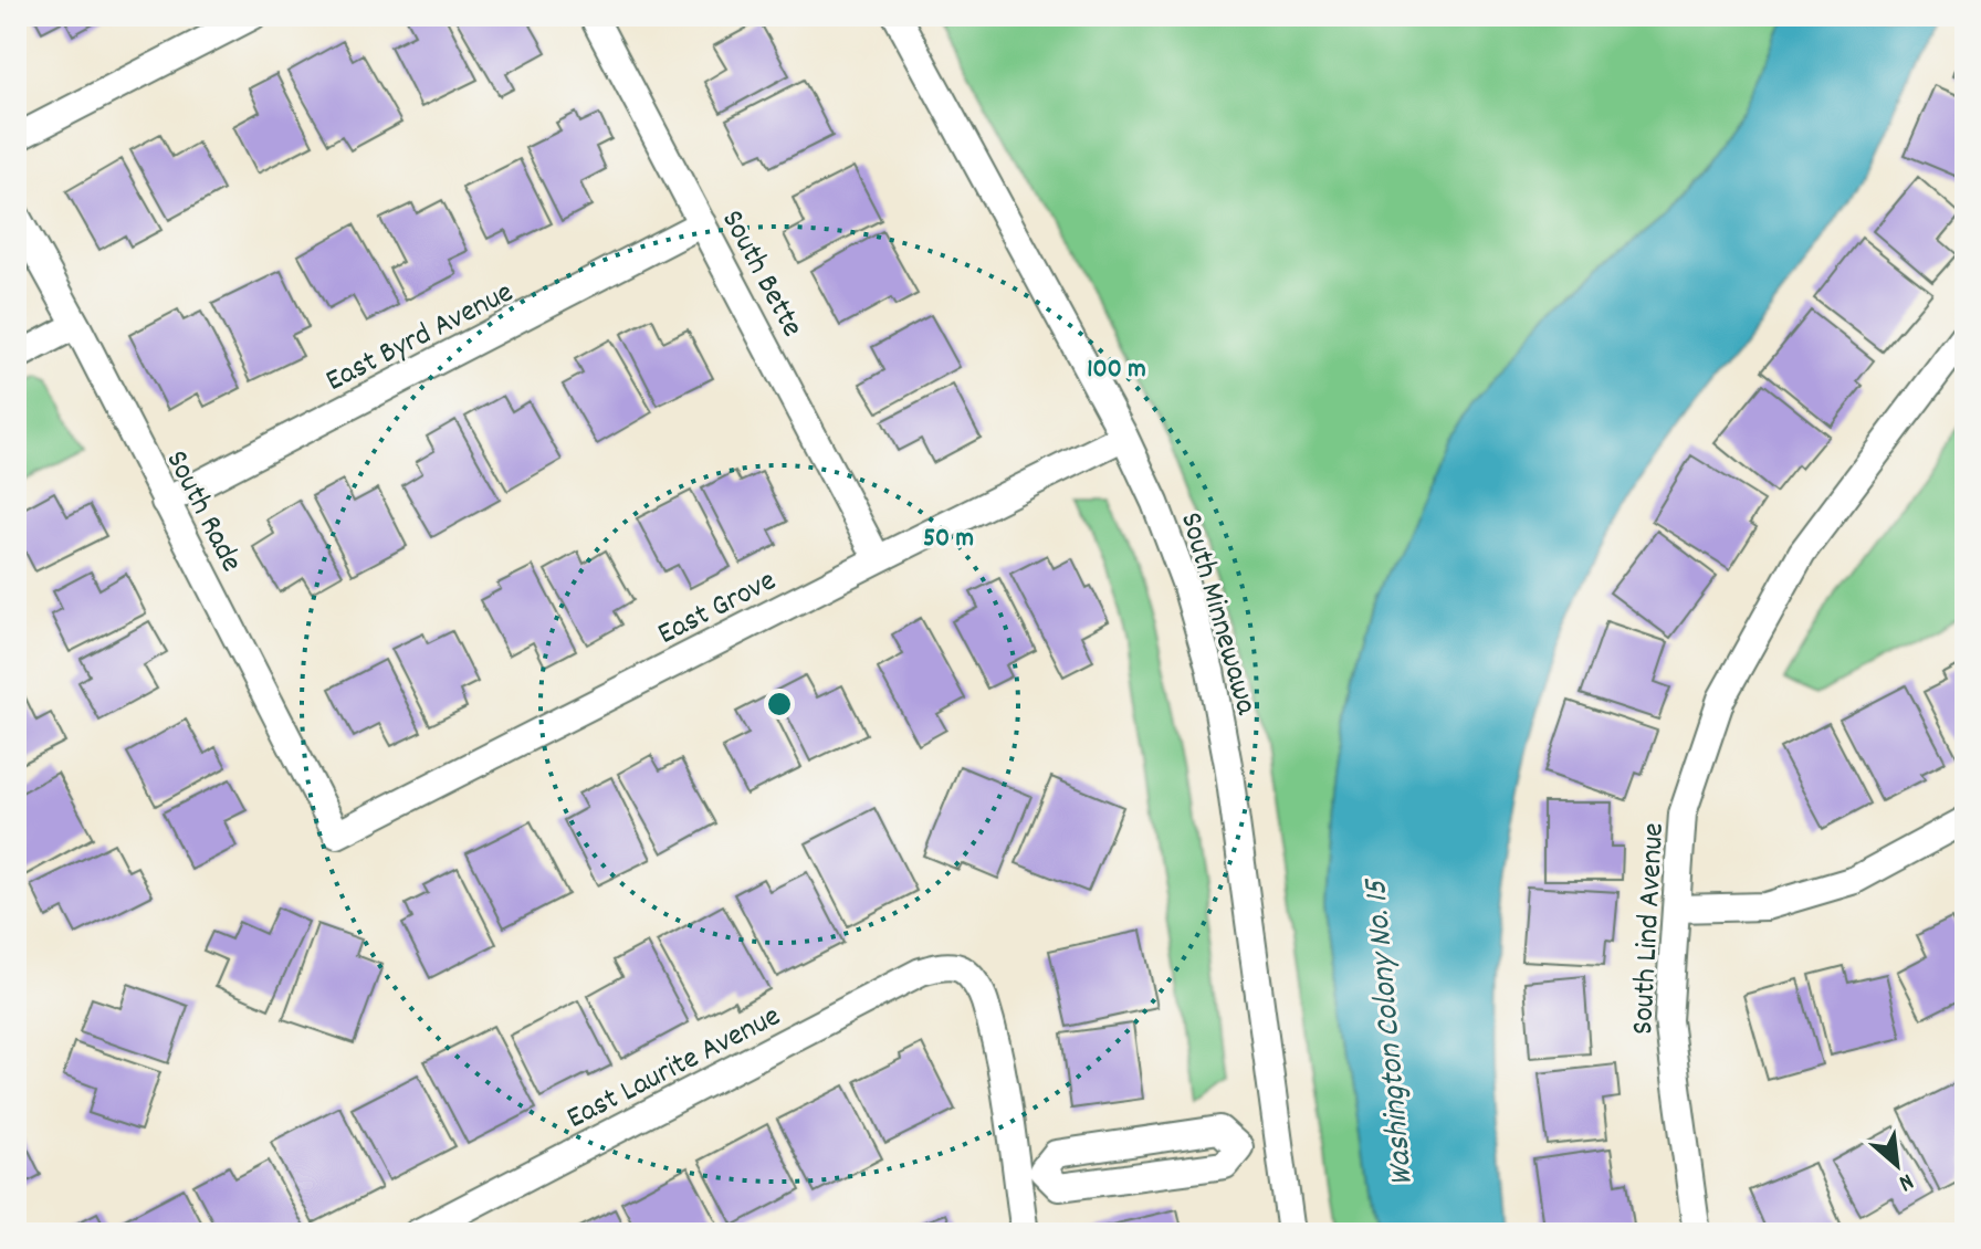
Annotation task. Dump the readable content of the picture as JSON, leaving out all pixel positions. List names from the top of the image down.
{
  "streets": {
    "street": [
      "South Bette",
      "East Byrd Avenue",
      "South Rade",
      "East Grove",
      "South Minnewawa",
      "South Lind Avenue",
      "East Laurite Avenue"
    ]
  },
  "crossings": [
    ["South Bette", "East Byrd Avenue"],
    ["South Bette", "East Grove"],
    ["East Byrd Avenue", "South Rade"],
    ["South Rade", "East Grove"],
    ["East Grove", "South Minnewawa"]
  ],
  "water": ["Washington Colony No. 15"],
  "north": "bottom right",
  "rings": ["100 m", "50 m"]
}
